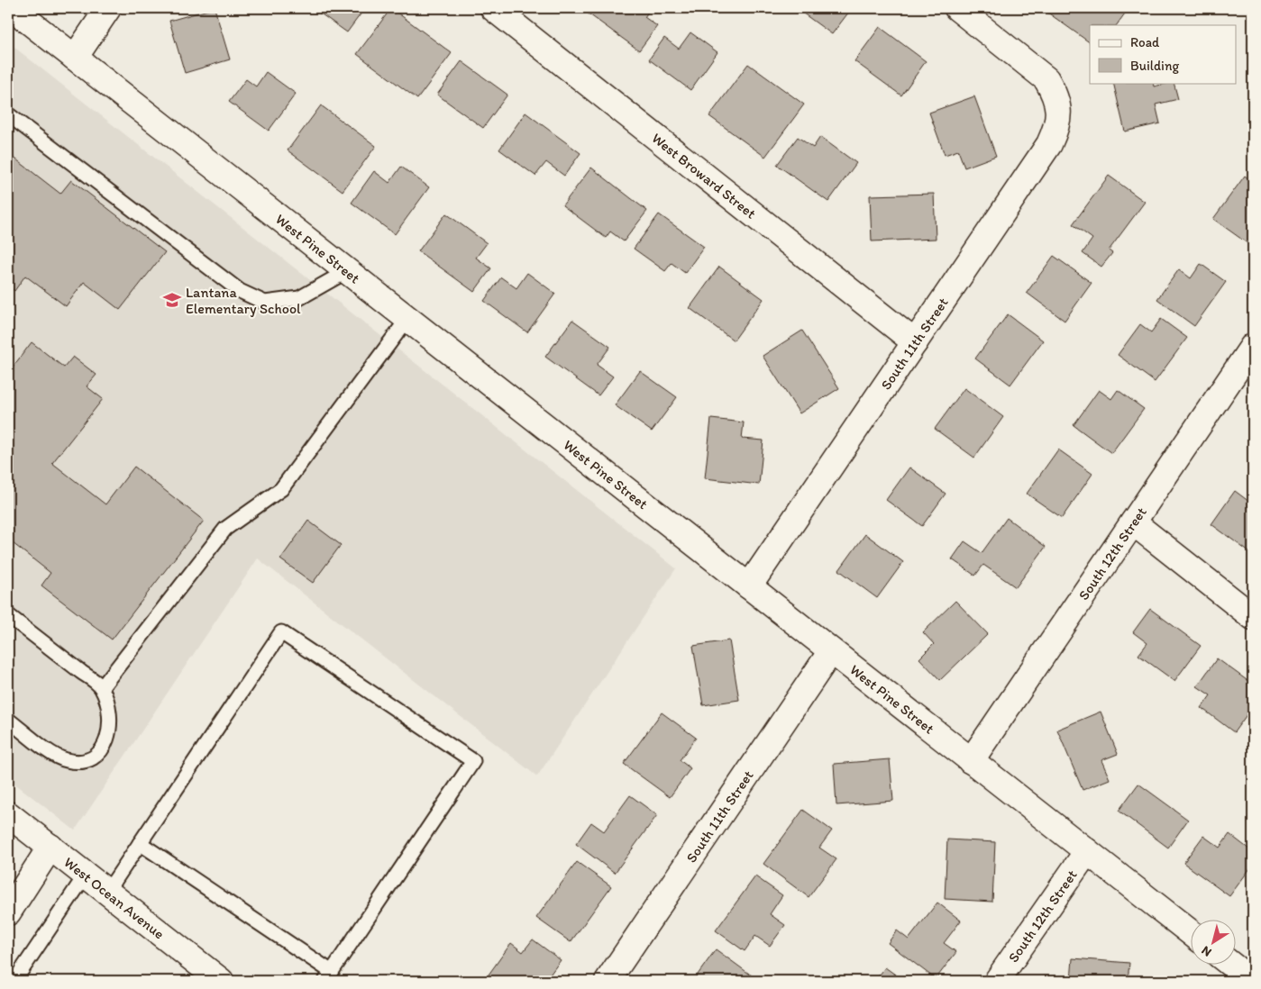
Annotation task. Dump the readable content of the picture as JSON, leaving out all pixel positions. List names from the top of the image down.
{
  "streets": {
    "street": [
      "West Broward Street",
      "West Pine Street",
      "South 11th Street",
      "South 12th Street",
      "West Ocean Avenue"
    ]
  },
  "crossings": [
    ["West Broward Street", "South 11th Street"],
    ["West Pine Street", "South 11th Street"],
    ["West Pine Street", "South 12th Street"]
  ],
  "places": {
    "school or university": ["Lantana Elementary School"]
  },
  "legend": ["Road", "Building"],
  "north": "bottom left"
}
